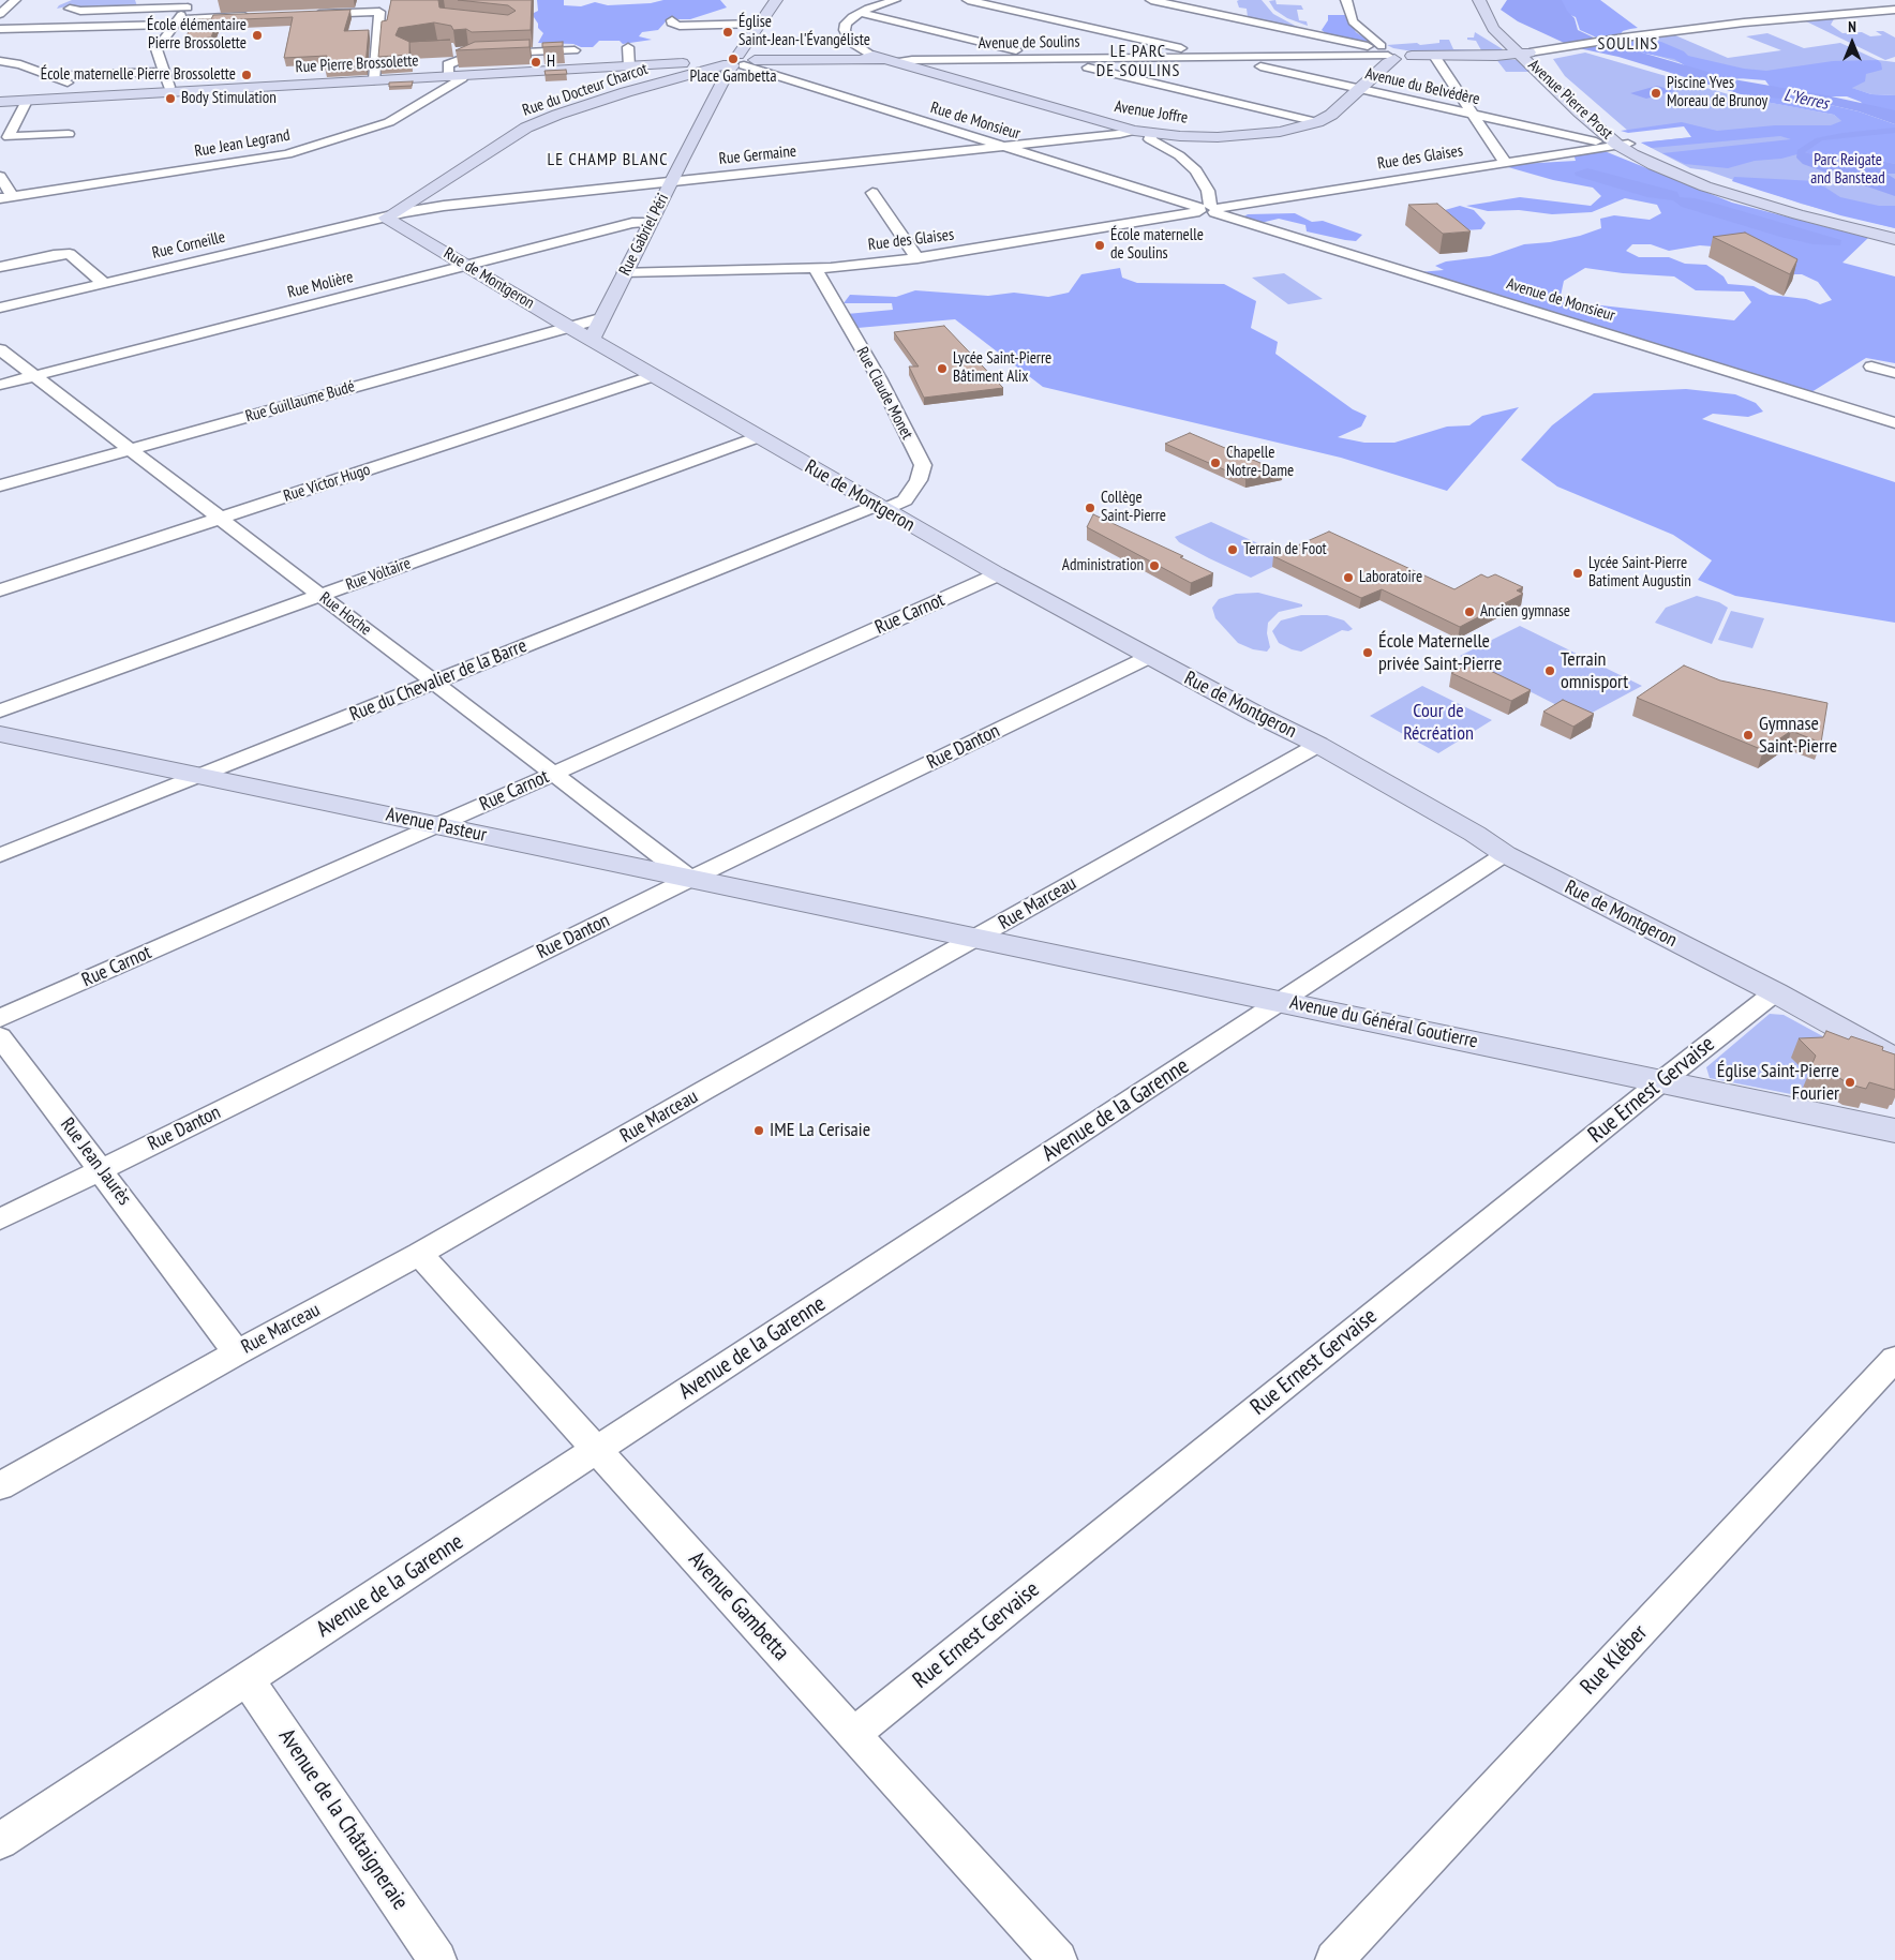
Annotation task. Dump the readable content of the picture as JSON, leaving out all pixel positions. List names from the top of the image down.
{
  "streets": {
    "street": [
      "Avenue de Soulins",
      "Rue Pierre Brossolette",
      "Avenue du Belvédère",
      "Rue du Docteur Charcot",
      "Avenue Pierre Prost",
      "Avenue Joffre",
      "Rue de Monsieur",
      "Rue Jean Legrand",
      "Rue Germaine",
      "Rue des Glaises",
      "Rue Gabriel Péri",
      "Rue Corneille",
      "Rue de Montgeron",
      "Rue Molière",
      "Avenue de Monsieur",
      "Rue Claude Monet",
      "Rue Guillaume Budé",
      "Rue Victor Hugo",
      "Rue Voltaire",
      "Rue Hoche",
      "Rue Carnot",
      "Rue du Chevalier de la Barre",
      "Rue Danton",
      "Avenue Pasteur",
      "Rue Marceau",
      "Avenue du Général Goutierre",
      "Rue Ernest Gervaise",
      "Avenue de la Garenne",
      "Rue Jean Jaurès",
      "Avenue Gambetta",
      "Rue Kléber",
      "Avenue de la Châtaigneraie"
    ]
  },
  "crossings": [
    ["Avenue de Soulins", "Avenue du Belvédère"],
    ["Avenue de Soulins", "Avenue Joffre"],
    ["Rue Pierre Brossolette", "Rue du Docteur Charcot"],
    ["Rue Pierre Brossolette", "Avenue Joffre"],
    ["Rue Pierre Brossolette", "Rue de Monsieur"],
    ["Rue Pierre Brossolette", "Rue Jean Legrand"],
    ["Rue Pierre Brossolette", "Rue Gabriel Péri"],
    ["Avenue du Belvédère", "Avenue Pierre Prost"],
    ["Avenue du Belvédère", "Avenue Joffre"],
    ["Avenue du Belvédère", "Rue des Glaises"],
    ["Rue du Docteur Charcot", "Avenue Joffre"],
    ["Rue du Docteur Charcot", "Rue de Monsieur"],
    ["Rue du Docteur Charcot", "Rue Germaine"],
    ["Rue du Docteur Charcot", "Rue Gabriel Péri"],
    ["Rue du Docteur Charcot", "Rue Corneille"],
    ["Rue du Docteur Charcot", "Rue de Montgeron"],
    ["Avenue Pierre Prost", "Rue des Glaises"],
    ["Avenue Joffre", "Rue de Monsieur"],
    ["Avenue Joffre", "Rue Germaine"],
    ["Avenue Joffre", "Rue Gabriel Péri"],
    ["Rue de Monsieur", "Rue Germaine"],
    ["Rue de Monsieur", "Rue des Glaises"],
    ["Rue de Monsieur", "Rue Gabriel Péri"],
    ["Rue de Monsieur", "Avenue de Monsieur"],
    ["Rue Germaine", "Rue Gabriel Péri"],
    ["Rue Germaine", "Rue Corneille"],
    ["Rue Germaine", "Rue de Montgeron"],
    ["Rue des Glaises", "Rue Gabriel Péri"],
    ["Rue des Glaises", "Avenue de Monsieur"],
    ["Rue des Glaises", "Rue Claude Monet"],
    ["Rue Gabriel Péri", "Rue Molière"],
    ["Rue Gabriel Péri", "Rue Guillaume Budé"],
    ["Rue Corneille", "Rue de Montgeron"],
    ["Rue de Montgeron", "Rue Molière"],
    ["Rue de Montgeron", "Rue Claude Monet"],
    ["Rue de Montgeron", "Rue Guillaume Budé"],
    ["Rue de Montgeron", "Rue Victor Hugo"],
    ["Rue de Montgeron", "Rue Voltaire"],
    ["Rue de Montgeron", "Rue Carnot"],
    ["Rue de Montgeron", "Rue du Chevalier de la Barre"],
    ["Rue de Montgeron", "Rue Danton"],
    ["Rue de Montgeron", "Rue Marceau"],
    ["Rue de Montgeron", "Rue Ernest Gervaise"],
    ["Rue de Montgeron", "Avenue de la Garenne"],
    ["Rue Molière", "Rue Hoche"],
    ["Rue Claude Monet", "Rue du Chevalier de la Barre"],
    ["Rue Guillaume Budé", "Rue Hoche"],
    ["Rue Victor Hugo", "Rue Hoche"],
    ["Rue Voltaire", "Rue Hoche"],
    ["Rue Hoche", "Rue Carnot"],
    ["Rue Hoche", "Rue du Chevalier de la Barre"],
    ["Rue Hoche", "Rue Danton"],
    ["Rue Hoche", "Avenue Pasteur"],
    ["Rue Carnot", "Avenue Pasteur"],
    ["Rue du Chevalier de la Barre", "Avenue Pasteur"],
    ["Rue Danton", "Avenue Pasteur"],
    ["Rue Danton", "Rue Jean Jaurès"],
    ["Avenue Pasteur", "Avenue du Général Goutierre"],
    ["Rue Marceau", "Avenue du Général Goutierre"],
    ["Rue Marceau", "Rue Jean Jaurès"],
    ["Rue Marceau", "Avenue Gambetta"],
    ["Avenue du Général Goutierre", "Rue Ernest Gervaise"],
    ["Avenue du Général Goutierre", "Avenue de la Garenne"],
    ["Rue Ernest Gervaise", "Avenue Gambetta"],
    ["Avenue de la Garenne", "Avenue Gambetta"],
    ["Avenue de la Garenne", "Avenue de la Châtaigneraie"]
  ],
  "districts": ["SOULINS", "LE PARC DE SOULINS", "LE CHAMP BLANC"],
  "water": ["L'Yerres"],
  "parks": ["Parc Reigate and Banstead", "Cour de Récréation"],
  "places": [
    "Église Saint-Jean-l'Évangéliste",
    "École élémentaire Pierre Brossolette",
    "Place Gambetta",
    "H",
    "École maternelle Pierre Brossolette",
    "Piscine Yves Moreau de Brunoy",
    "Body Stimulation",
    "École maternelle de Soulins",
    "Lycée Saint-Pierre Bâtiment Alix",
    "Chapelle Notre-Dame",
    "Collège Saint-Pierre",
    "Terrain de Foot",
    "Administration",
    "Lycée Saint-Pierre Batiment Augustin",
    "Laboratoire",
    "Ancien gymnase",
    "École Maternelle privée Saint-Pierre",
    "Terrain omnisport",
    "Gymnase Saint-Pierre",
    "Église Saint-Pierre Fourier",
    "IME La Cerisaie"
  ],
  "north": "top"
}
